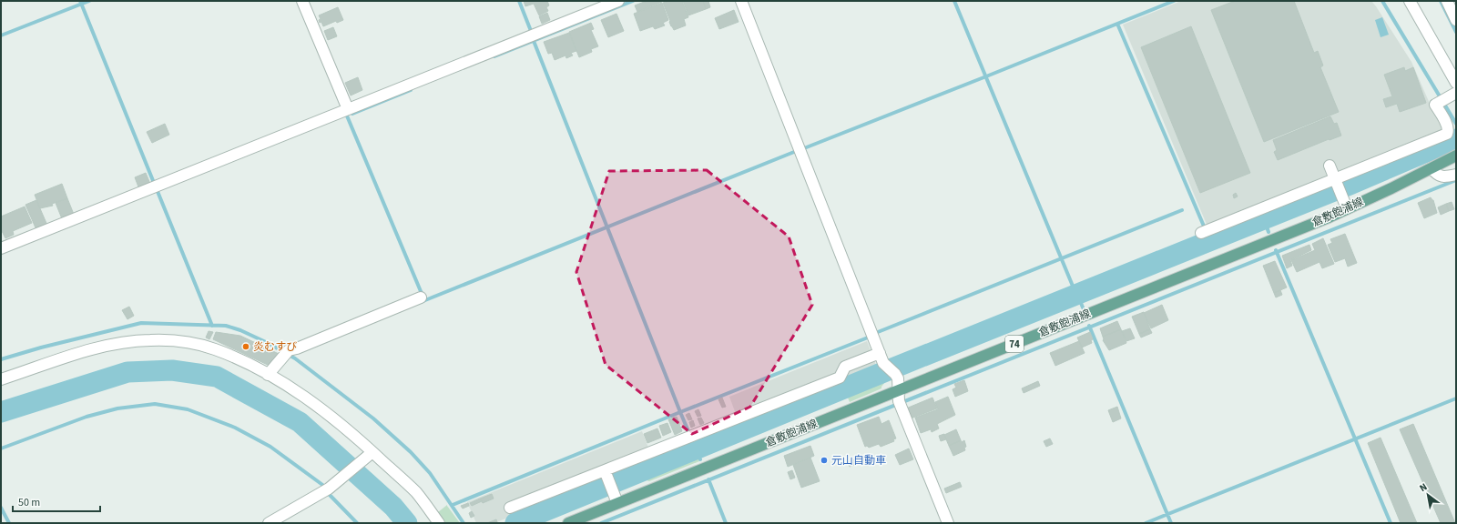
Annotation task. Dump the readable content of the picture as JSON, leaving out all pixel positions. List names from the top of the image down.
{
  "streets": {
    "main road": ["倉敷飽浦線", "74"]
  },
  "places": ["炎むすび", "元山自動車"],
  "scale_bar": "50 m",
  "north": "top left"
}
